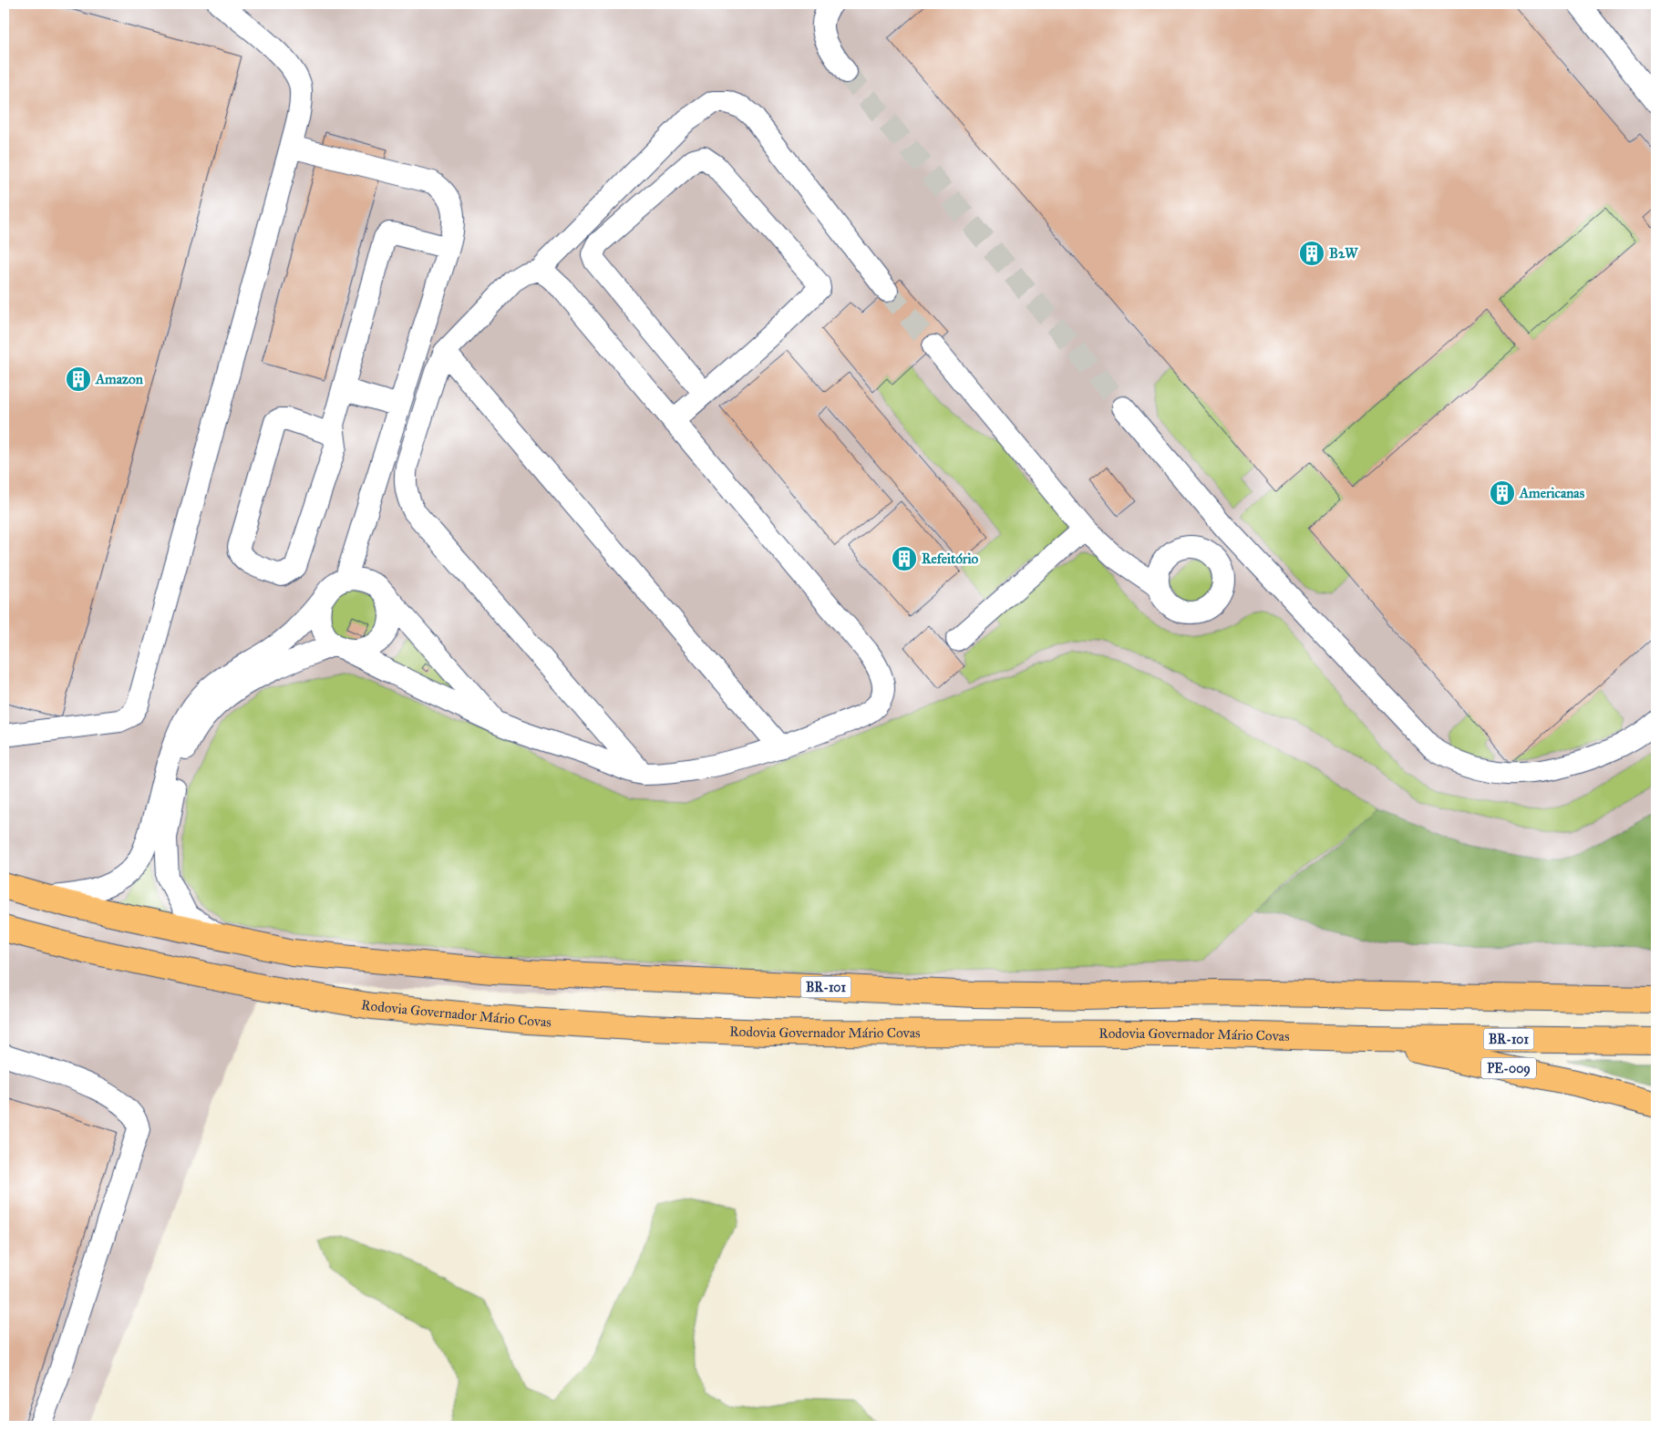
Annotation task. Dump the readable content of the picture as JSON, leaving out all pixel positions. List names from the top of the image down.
{
  "streets": {
    "highway": ["BR-101", "Rodovia Governador Mário Covas", "PE-009"]
  },
  "crossings": [
    ["Rodovia Governador Mário Covas", "PE-009"]
  ],
  "places": {
    "building": [
      "B2W",
      "Amazon",
      "Americanas",
      "Refeitório"
    ]
  }
}
